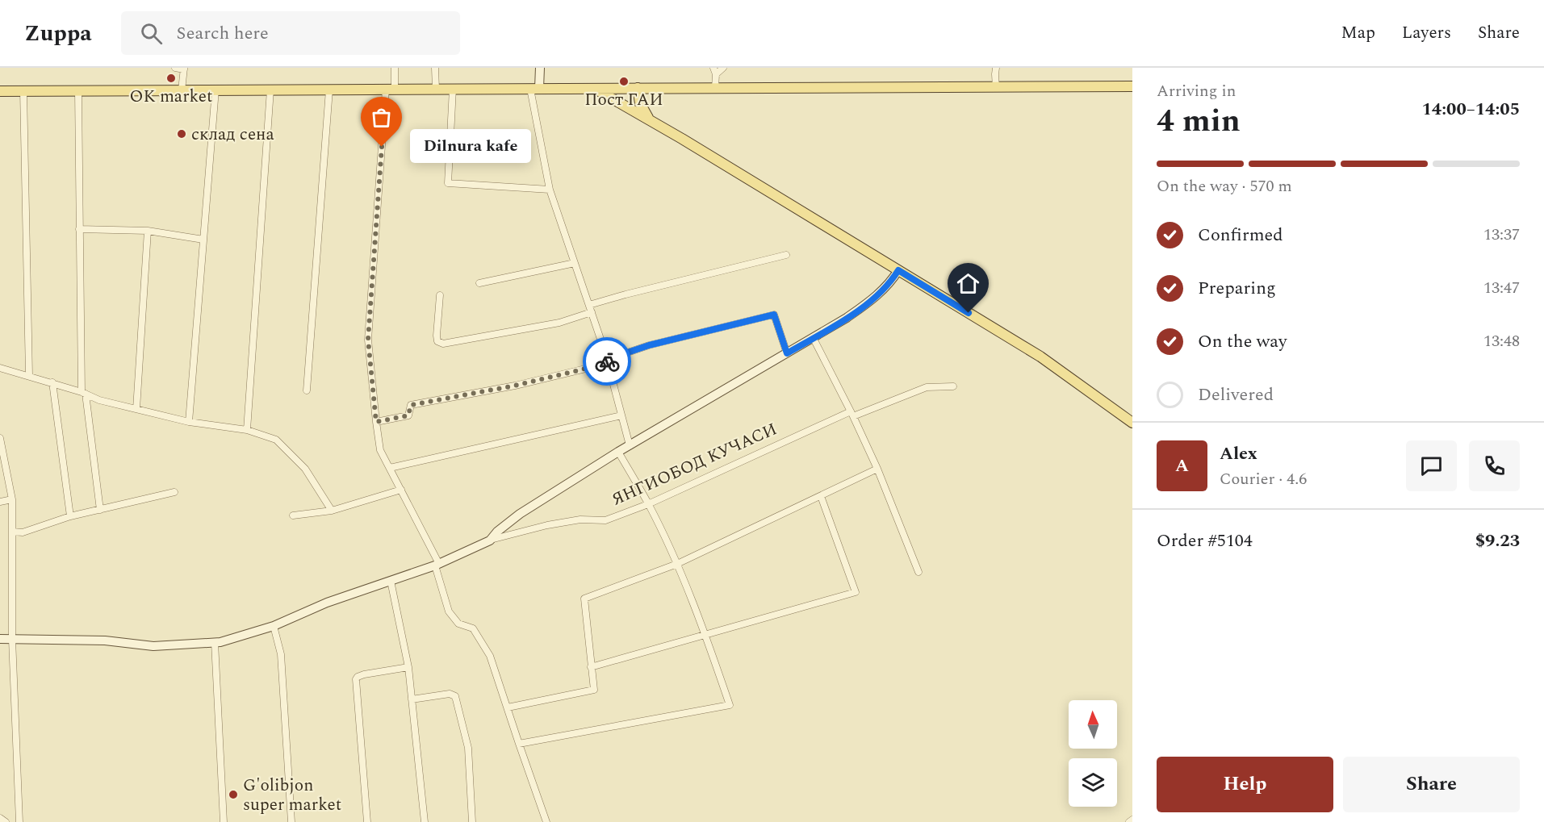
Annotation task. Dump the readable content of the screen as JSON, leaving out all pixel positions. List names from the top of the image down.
{
  "streets": {
    "street": ["ЯНГИОБОД КУЧАСИ"]
  },
  "places": [
    "OK market",
    "Пост ГАИ",
    "склад сена",
    "Dilnura kafe",
    "G'olibjon super market"
  ],
  "north": "top",
  "page": {
    "header": "Zuppa",
    "search": "Search here",
    "nav": ["Map", "Layers", "Share"],
    "heading": ["4 min", "Arriving in", "14:00–14:05"],
    "panel": [
      "Alex",
      "Courier · 4.6",
      "Order #5104",
      "$9.23"
    ],
    "bubble": "Dilnura kafe",
    "bar": "On the way · 570 m",
    "list": [
      ["Confirmed", "13:37"],
      ["Preparing", "13:47"],
      ["On the way", "13:48"],
      "Delivered"
    ],
    "round": "A",
    "buttons": ["Help", "Share"]
  }
}
